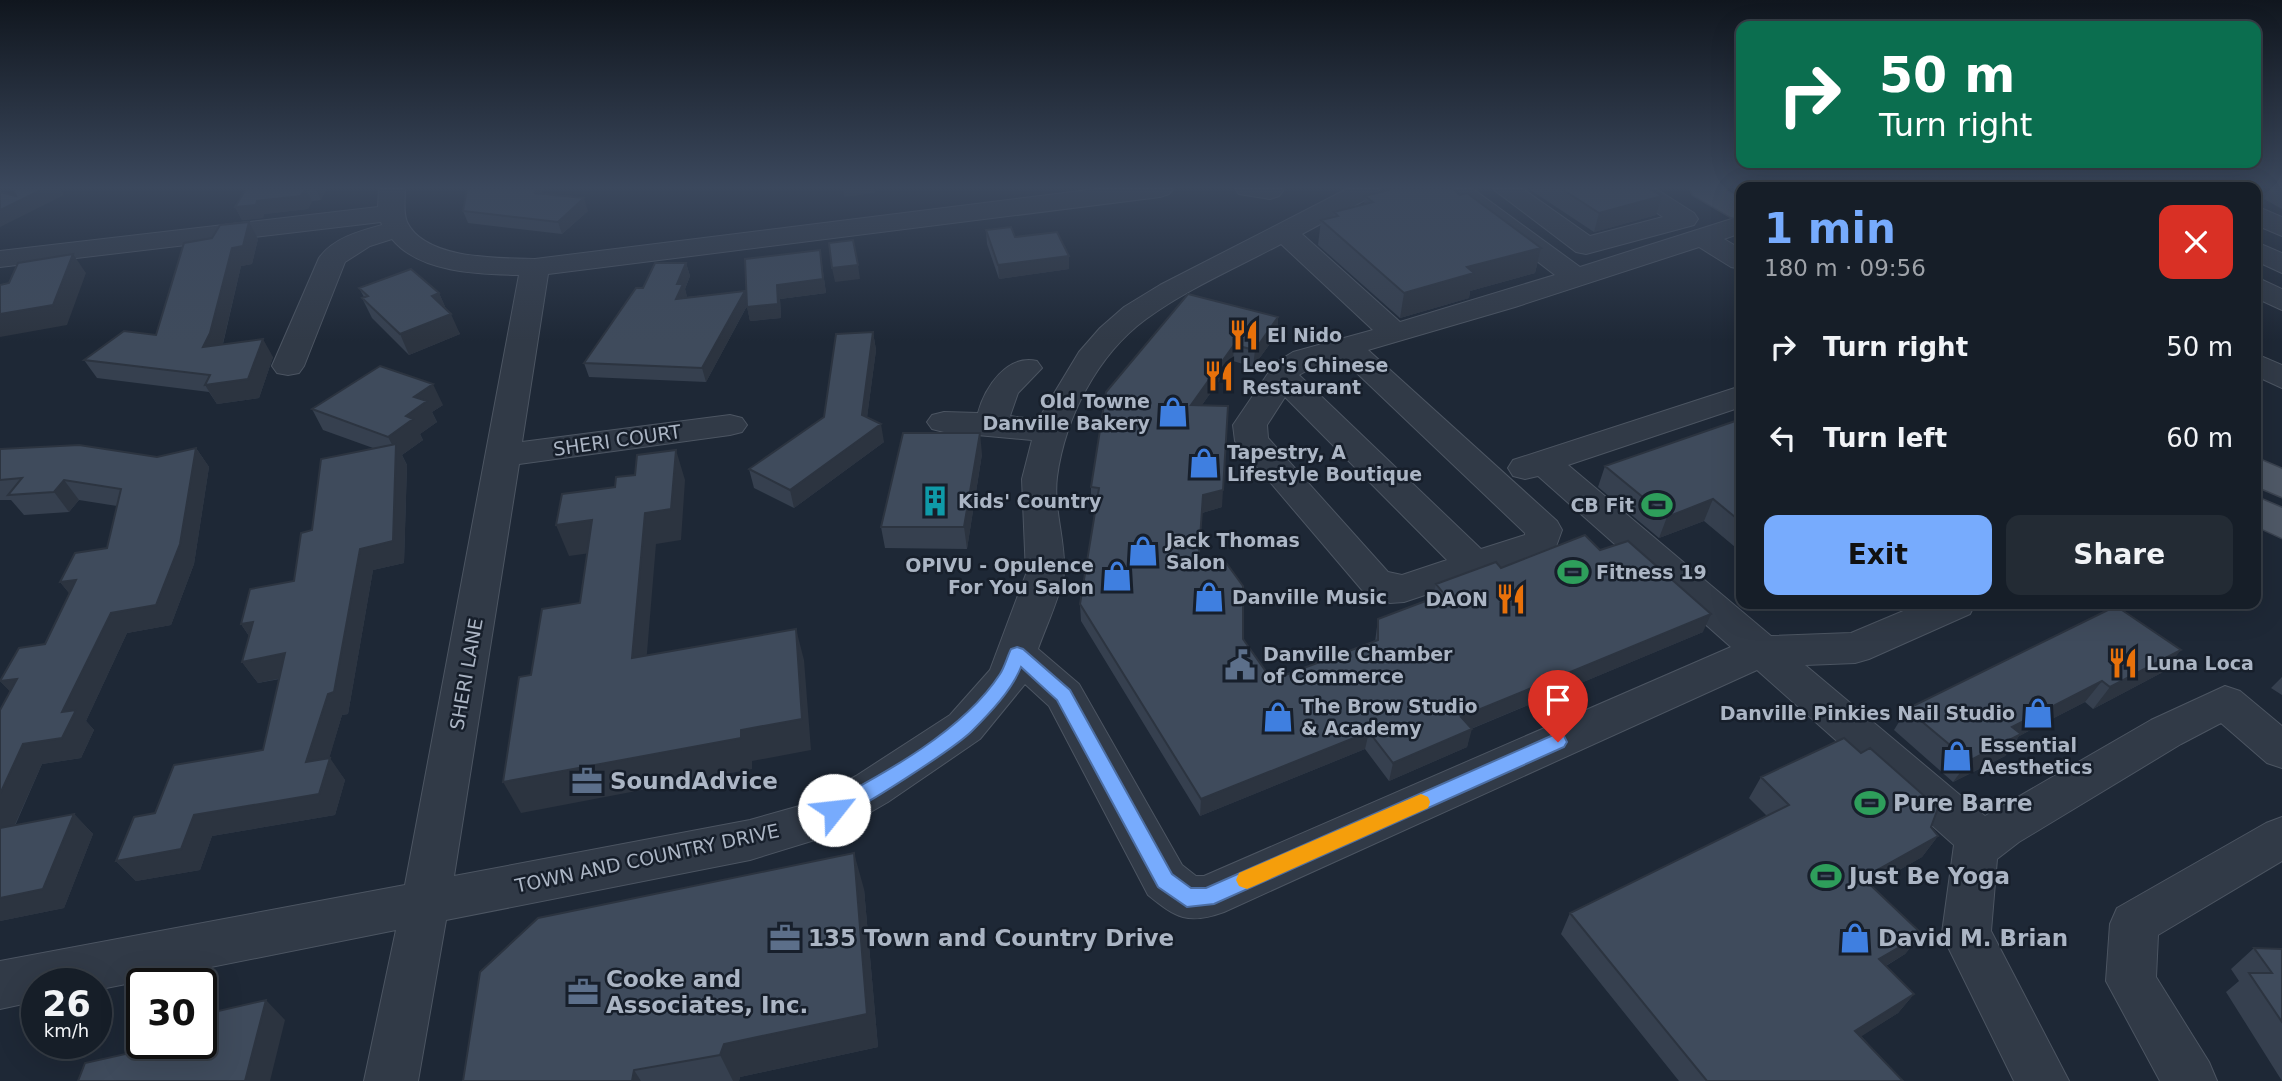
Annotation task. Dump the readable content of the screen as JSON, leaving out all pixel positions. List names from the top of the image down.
{
  "streets": {
    "street": ["SHERI COURT", "SHERI LANE", "TOWN AND COUNTRY DRIVE"]
  },
  "crossings": [
    ["SHERI COURT", "SHERI LANE"],
    ["SHERI LANE", "TOWN AND COUNTRY DRIVE"]
  ],
  "places": {
    "restaurant": [
      "El Nido",
      "Leo's Chinese Restaurant",
      "DAON",
      "Luna Loca"
    ],
    "shop": [
      "Old Towne Danville Bakery",
      "Tapestry, A Lifestyle Boutique",
      "Jack Thomas Salon",
      "OPIVU - Opulence For You Salon",
      "Danville Music",
      "Danville Pinkies Nail Studio",
      "The Brow Studio & Academy",
      "Essential Aesthetics",
      "David M. Brian"
    ],
    "building": ["Kids' Country"],
    "sports": [
      "CB Fit",
      "Fitness 19",
      "Pure Barre",
      "Just Be Yoga"
    ],
    "public building": ["Danville Chamber of Commerce"],
    "office": ["SoundAdvice", "135 Town and Country Drive", "Cooke and Associates, Inc."]
  },
  "page": {
    "turn": ["50 m", "Turn right"],
    "heading": ["1 min", "180 m · 09:56"],
    "list": [
      {
        "name": "Turn right",
        "value": "50 m"
      },
      {
        "name": "Turn left",
        "value": "60 m"
      }
    ],
    "buttons": ["Exit", "Share"],
    "speed": "26 km/h",
    "limit": "30"
  }
}
